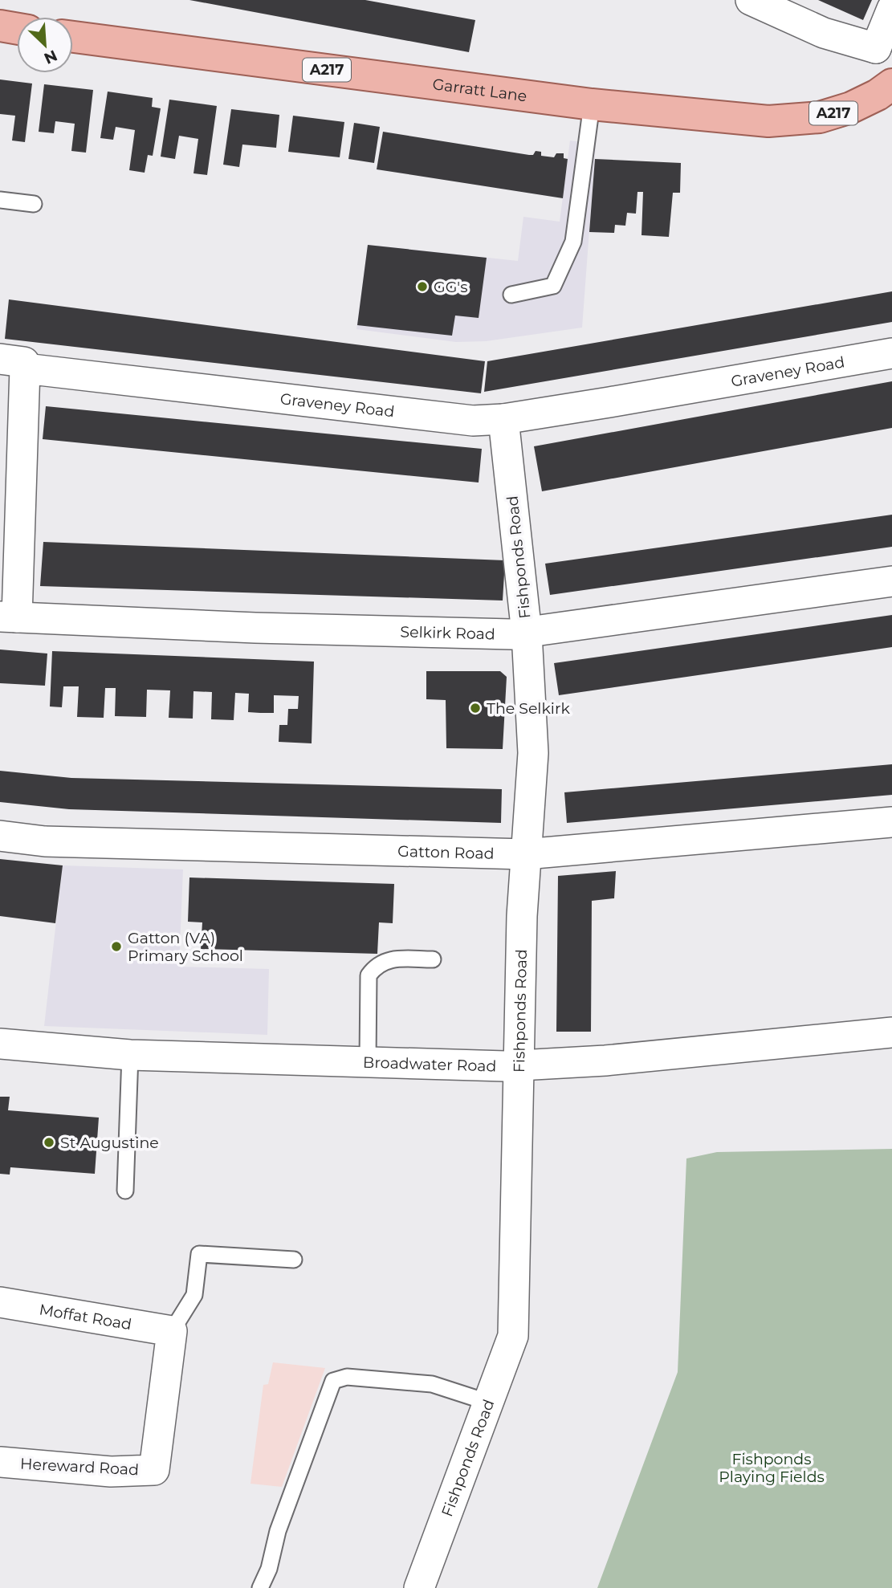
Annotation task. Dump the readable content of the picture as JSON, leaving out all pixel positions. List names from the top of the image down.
{
  "streets": {
    "main road": ["A217", "Garratt Lane"],
    "street": [
      "Graveney Road",
      "Fishponds Road",
      "Selkirk Road",
      "Gatton Road",
      "Broadwater Road",
      "Moffat Road",
      "Hereward Road"
    ]
  },
  "crossings": [
    ["Graveney Road", "Fishponds Road"],
    ["Graveney Road", "Selkirk Road"],
    ["Fishponds Road", "Selkirk Road"],
    ["Fishponds Road", "Gatton Road"],
    ["Fishponds Road", "Broadwater Road"],
    ["Moffat Road", "Hereward Road"]
  ],
  "parks": ["Fishponds Playing Fields"],
  "places": [
    "GG's",
    "The Selkirk",
    "Gatton (VA) Primary School",
    "St Augustine"
  ],
  "north": "bottom right"
}
